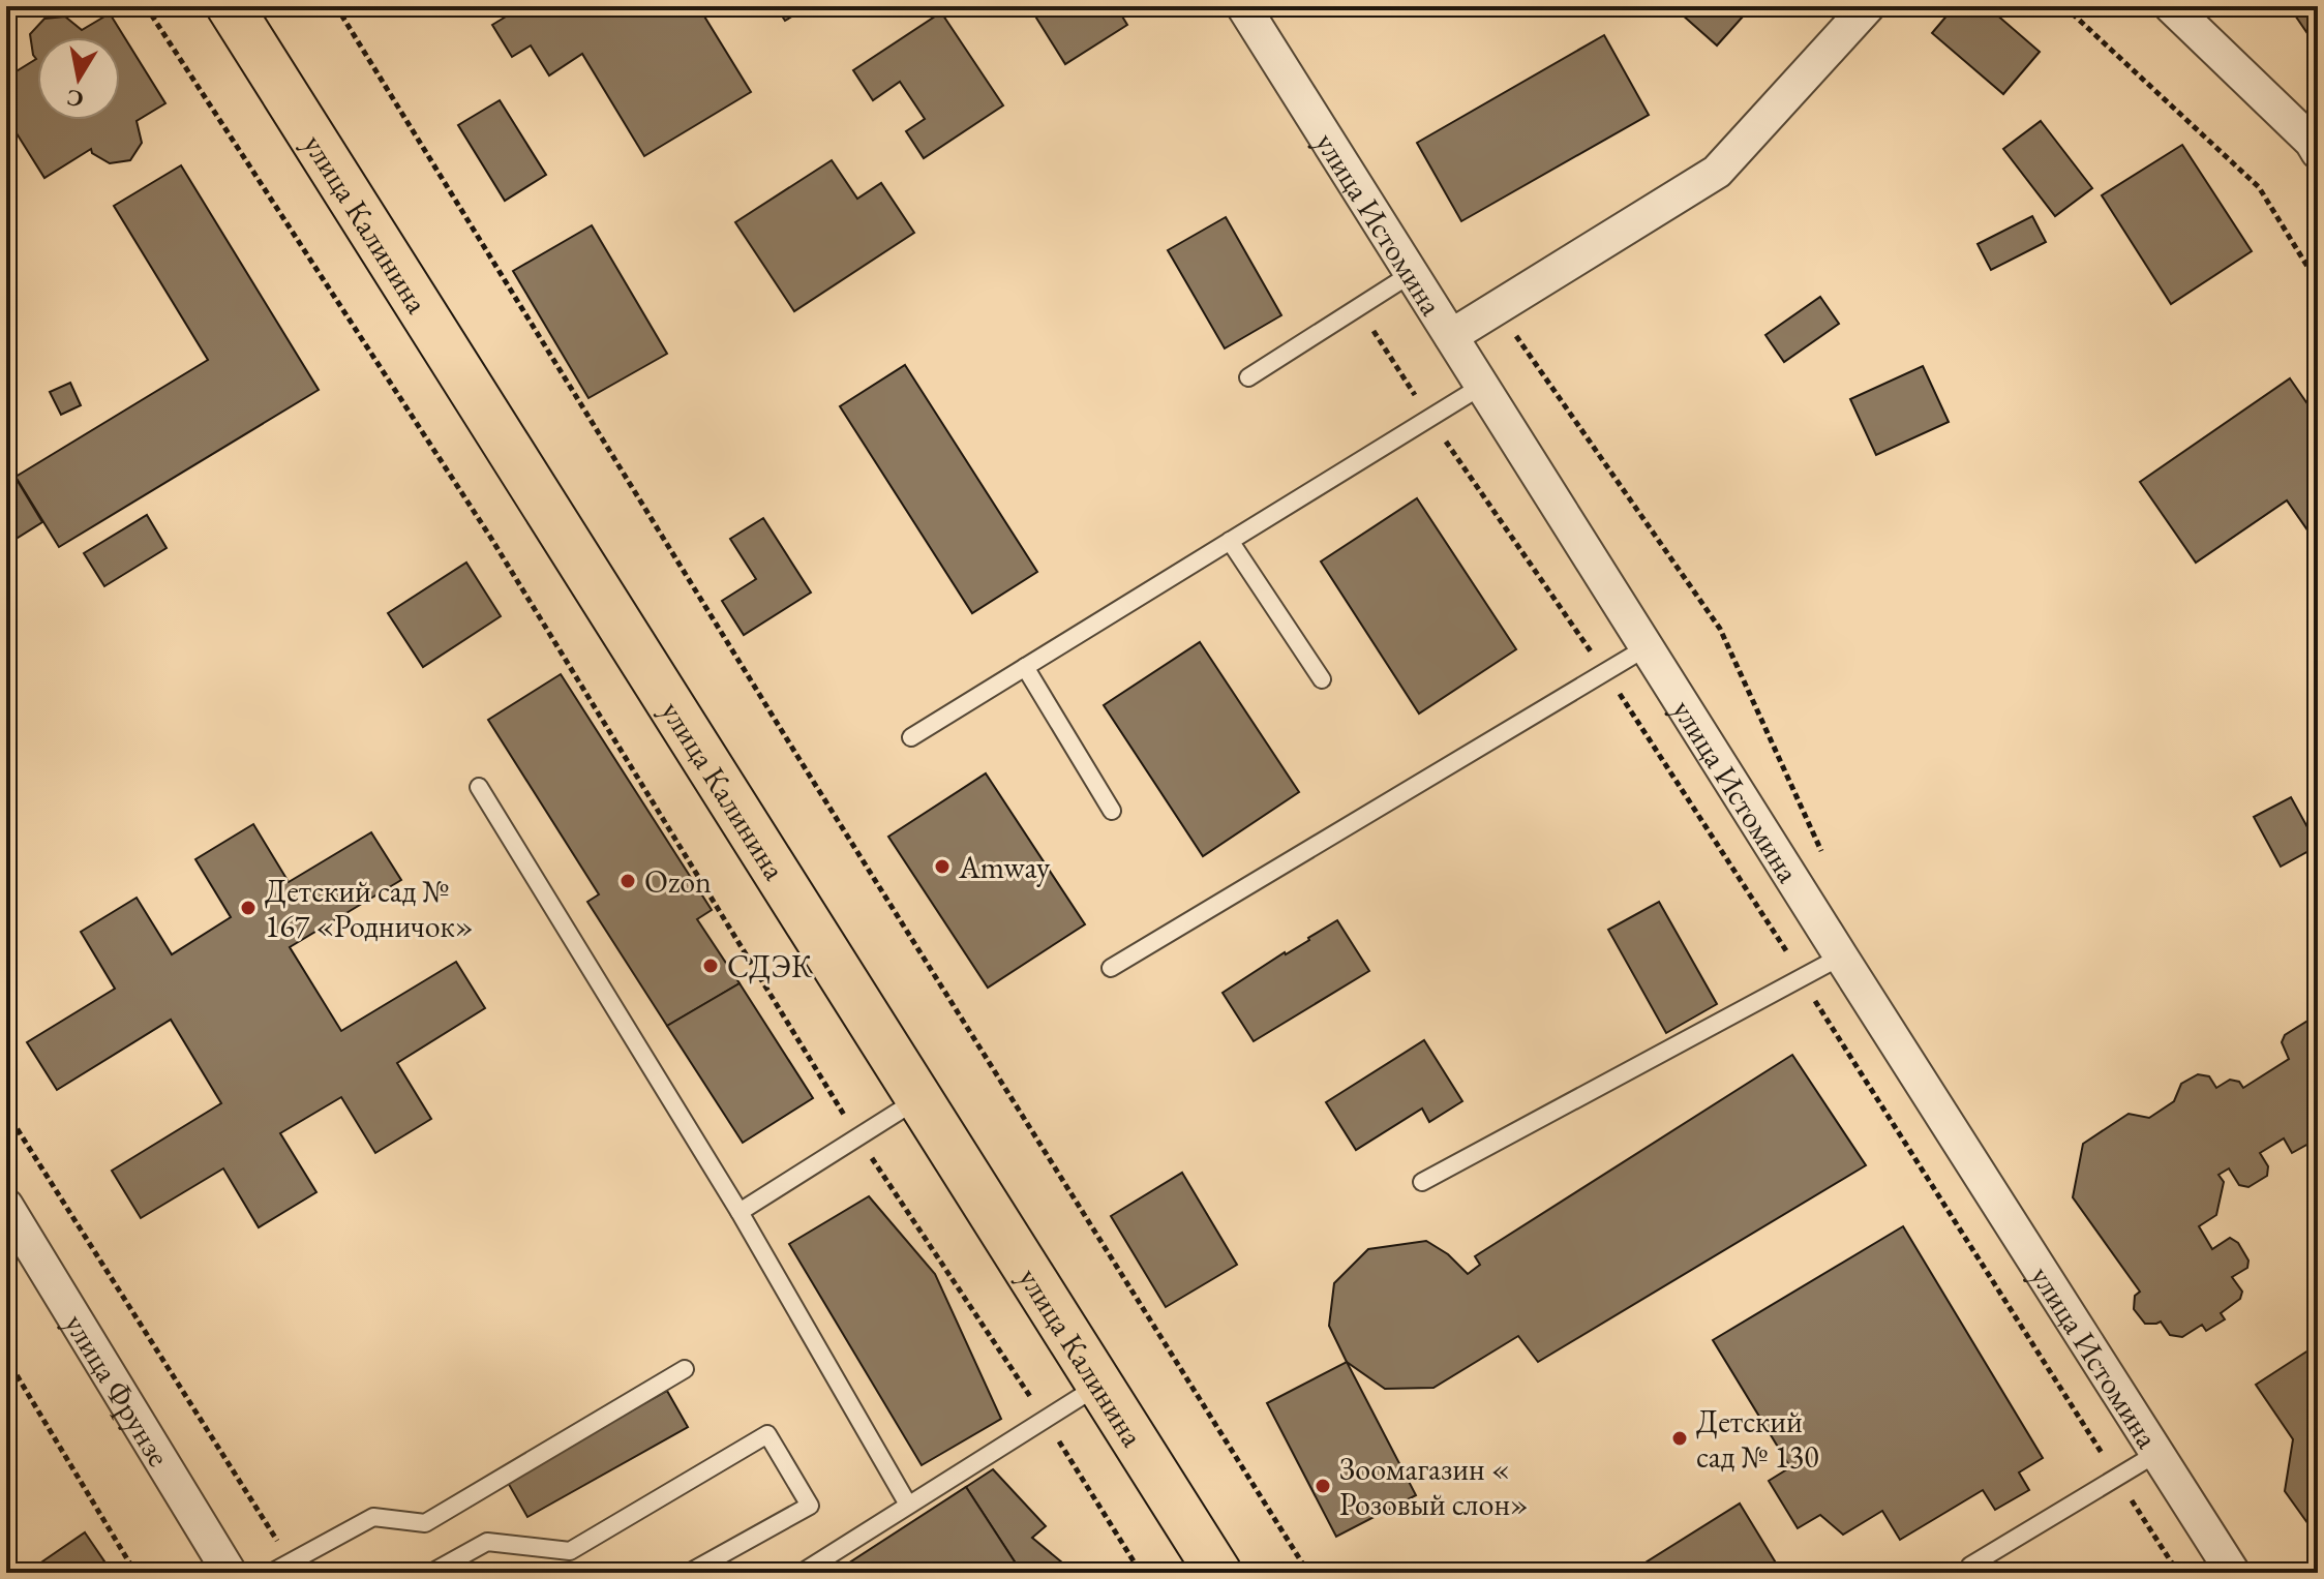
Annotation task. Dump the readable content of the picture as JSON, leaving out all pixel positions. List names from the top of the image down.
{
  "streets": {
    "main road": ["улица Калинина"],
    "street": ["улица Истомина", "улица Фрунзе"]
  },
  "places": [
    "Amway",
    "Ozon",
    "Детский сад № 167 «Родничок»",
    "СДЭК",
    "Детский сад № 130",
    "Зоомагазин « Розовый слон»"
  ],
  "north": "bottom"
}
